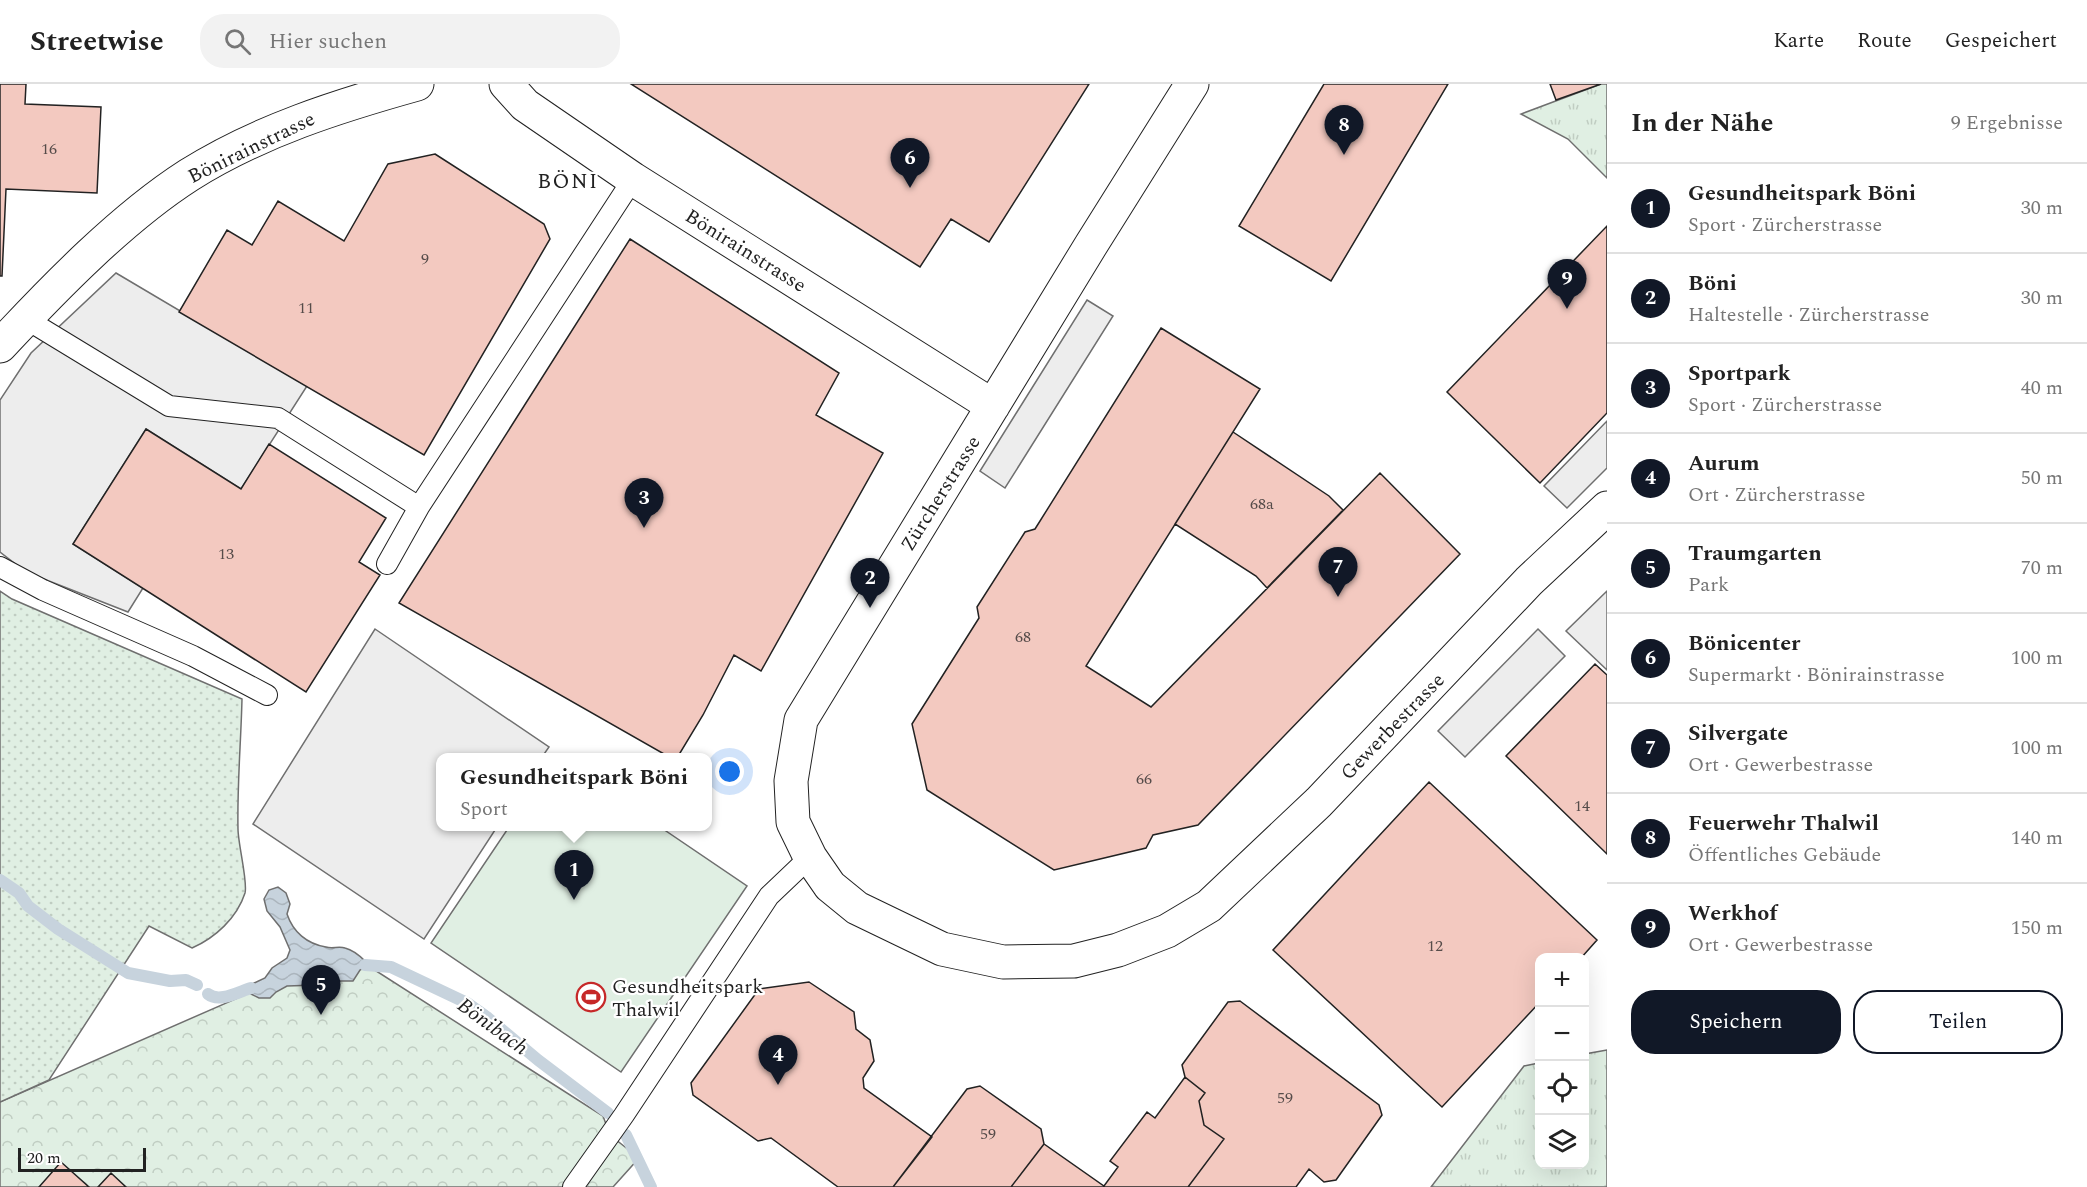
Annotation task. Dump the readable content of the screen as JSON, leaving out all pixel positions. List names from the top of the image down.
{
  "streets": {
    "street": ["Bönirainstrasse", "Zürcherstrasse", "Gewerbestrasse"]
  },
  "crossings": [
    ["Bönirainstrasse", "Zürcherstrasse"],
    ["Zürcherstrasse", "Gewerbestrasse"]
  ],
  "districts": ["BÖNI"],
  "water": ["Bönibach"],
  "places": {
    "sports": ["Gesundheitspark Thalwil"]
  },
  "house_numbers": [
    "16",
    "9",
    "11",
    "68a",
    "13",
    "68",
    "66",
    "14",
    "12",
    "59",
    "59"
  ],
  "scale_bar": "20 m",
  "page": {
    "header": "Streetwise",
    "search": "Hier suchen",
    "nav": ["Karte", "Route", "Gespeichert"],
    "heading": ["In der Nähe", "9 Ergebnisse"],
    "pins": [
      "8",
      "6",
      "9",
      "3",
      "7",
      "2",
      "1",
      "5",
      "4"
    ],
    "list": [
      {
        "mark": "1",
        "name": "Gesundheitspark Böni",
        "note": "Sport · Zürcherstrasse",
        "value": "30 m"
      },
      {
        "mark": "2",
        "name": "Böni",
        "note": "Haltestelle · Zürcherstrasse",
        "value": "30 m"
      },
      {
        "mark": "3",
        "name": "Sportpark",
        "note": "Sport · Zürcherstrasse",
        "value": "40 m"
      },
      {
        "mark": "4",
        "name": "Aurum",
        "note": "Ort · Zürcherstrasse",
        "value": "50 m"
      },
      {
        "mark": "5",
        "name": "Traumgarten",
        "note": "Park",
        "value": "70 m"
      },
      {
        "mark": "6",
        "name": "Bönicenter",
        "note": "Supermarkt · Bönirainstrasse",
        "value": "100 m"
      },
      {
        "mark": "7",
        "name": "Silvergate",
        "note": "Ort · Gewerbestrasse",
        "value": "100 m"
      },
      {
        "mark": "8",
        "name": "Feuerwehr Thalwil",
        "note": "Öffentliches Gebäude",
        "value": "140 m"
      },
      {
        "mark": "9",
        "name": "Werkhof",
        "note": "Ort · Gewerbestrasse",
        "value": "150 m"
      }
    ],
    "popup": ["Gesundheitspark Böni", "Sport"],
    "map_buttons": ["+", "−"],
    "buttons": ["Speichern", "Teilen"],
    "scale": "20 m"
  }
}
